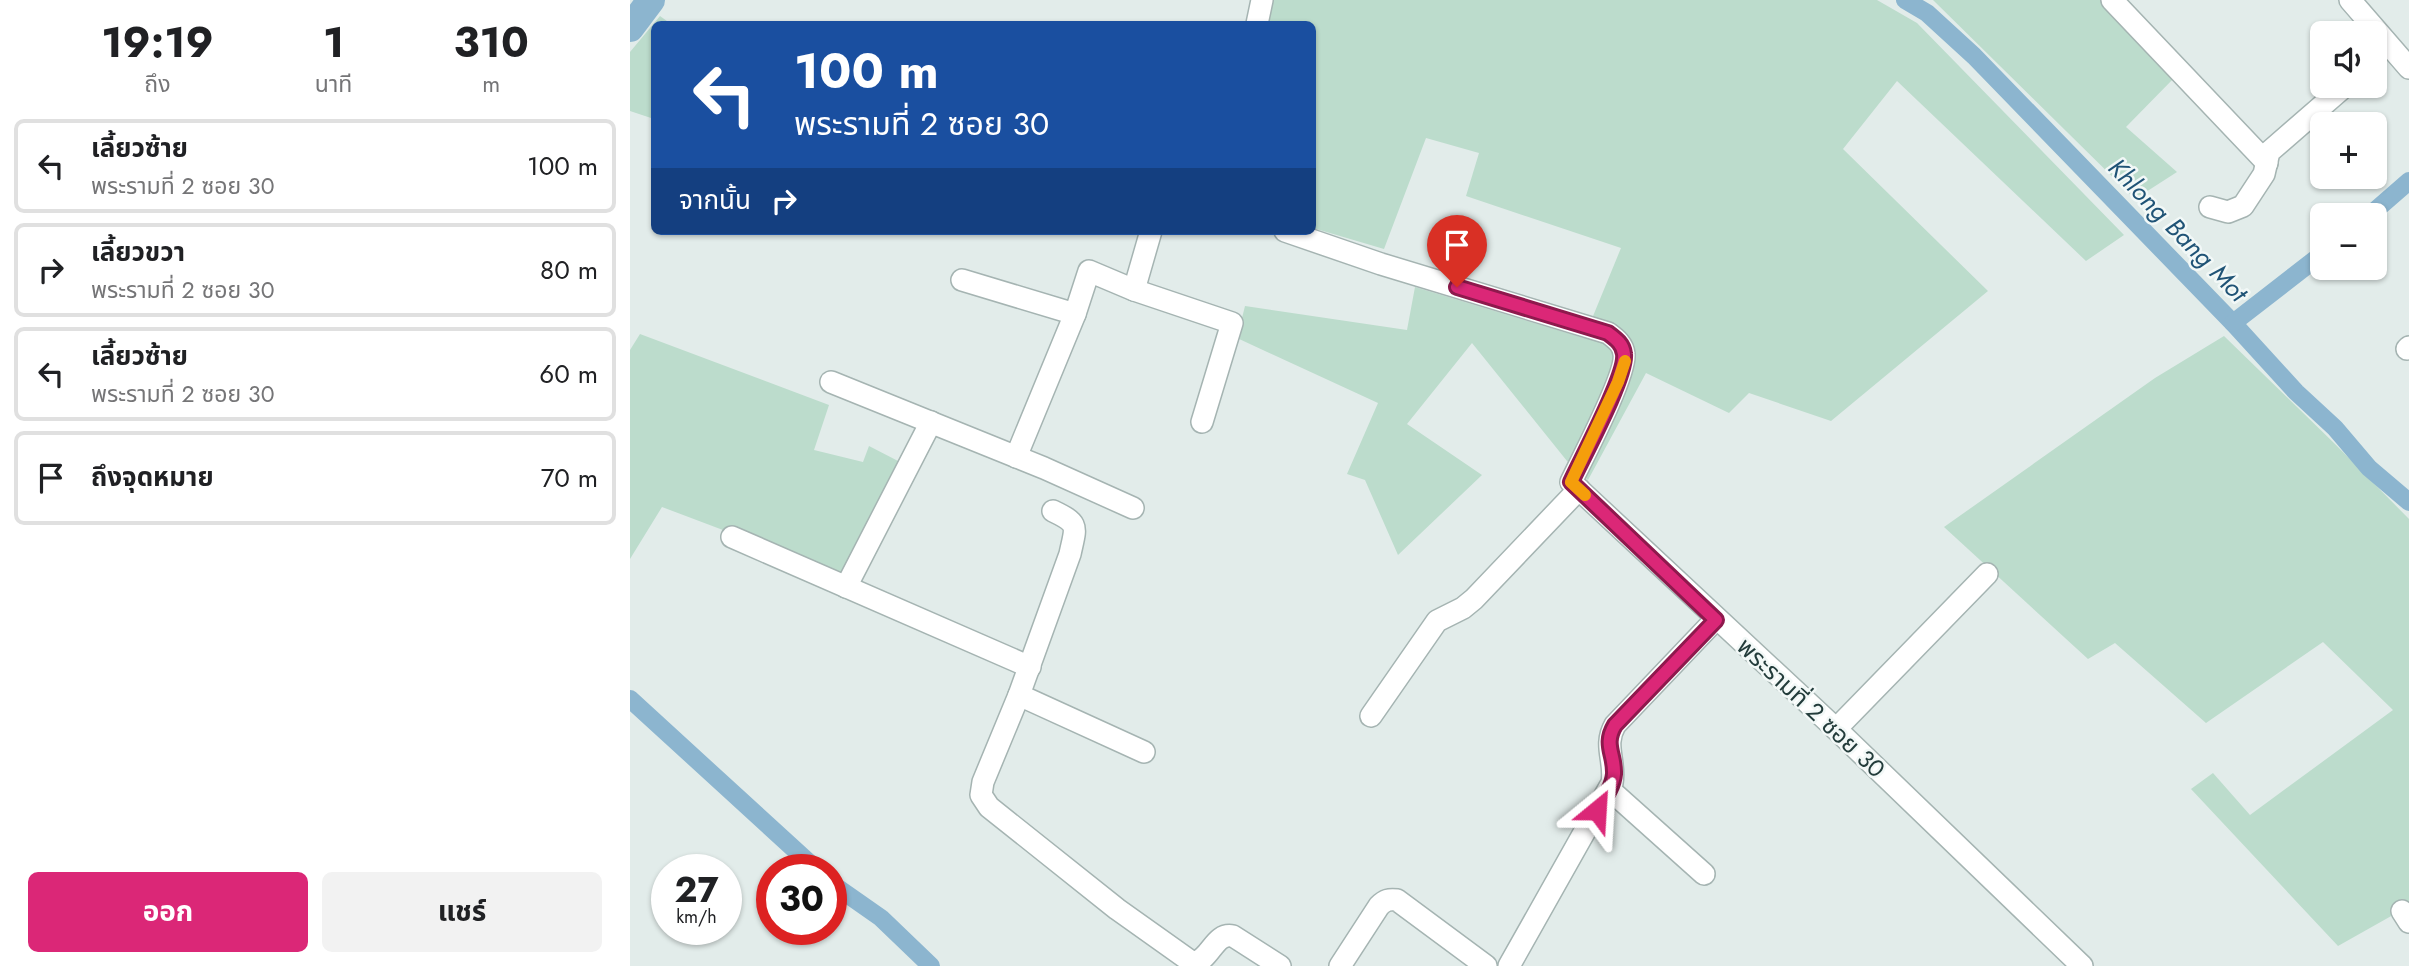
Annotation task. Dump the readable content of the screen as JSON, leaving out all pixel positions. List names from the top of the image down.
{
  "streets": {
    "street": ["พระรามที่ 2 ซอย 30"]
  },
  "water": ["Khlong Bang Mot"],
  "page": {
    "eta": [
      "19:19",
      "ถึง",
      "1",
      "นาที",
      "310",
      "m"
    ],
    "map_buttons": ["+", "−"],
    "turn": ["100 m", "พระรามที่ 2 ซอย 30"],
    "list": [
      {
        "name": "เลี้ยวซ้าย",
        "note": "พระรามที่ 2 ซอย 30",
        "value": "100 m"
      },
      {
        "name": "เลี้ยวขวา",
        "note": "พระรามที่ 2 ซอย 30",
        "value": "80 m"
      },
      {
        "name": "เลี้ยวซ้าย",
        "note": "พระรามที่ 2 ซอย 30",
        "value": "60 m"
      },
      {
        "name": "ถึงจุดหมาย",
        "value": "70 m"
      }
    ],
    "then": "จากนั้น",
    "speed": "27 km/h",
    "limit": "30",
    "buttons": ["ออก", "แชร์"]
  }
}
